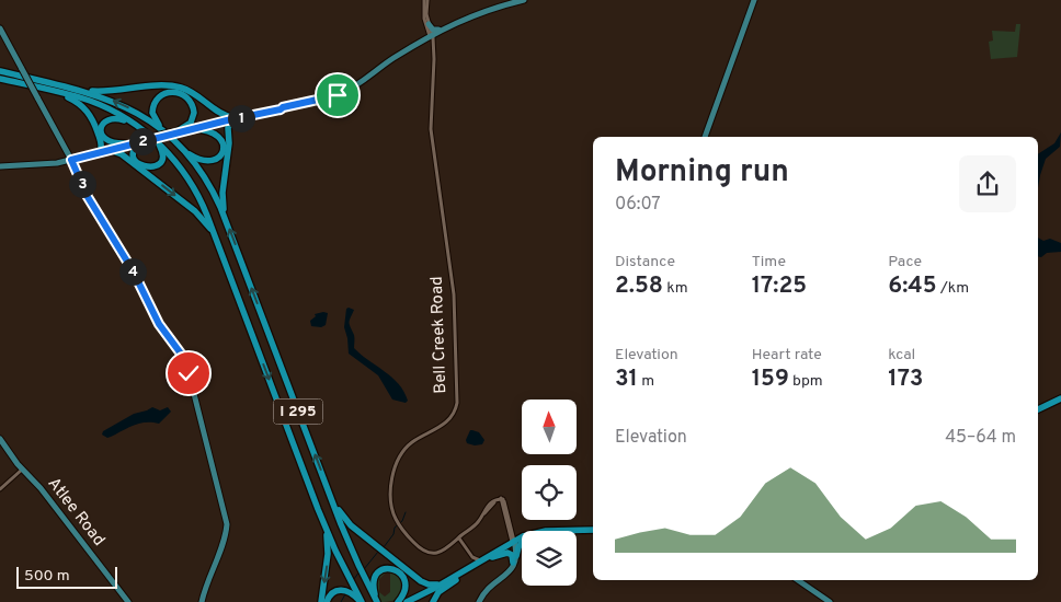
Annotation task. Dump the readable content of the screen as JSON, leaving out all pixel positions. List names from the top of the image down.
{
  "streets": {
    "highway": ["I 295"],
    "main road": ["Atlee Road"],
    "street": ["Bell Creek Road"]
  },
  "scale_bar": "500 m",
  "north": "top",
  "page": {
    "pins": [
      "1",
      "2",
      "3",
      "4"
    ],
    "heading": ["Morning run", "06:07"],
    "stats": [
      ["Distance", "2.58 km"],
      ["Time", "17:25"],
      ["Pace", "6:45 /km"],
      ["Elevation", "31 m"],
      ["Heart rate", "159 bpm"],
      ["kcal", "173"]
    ],
    "chart": ["Elevation", "45–64 m"],
    "scale": "500 m"
  }
}
